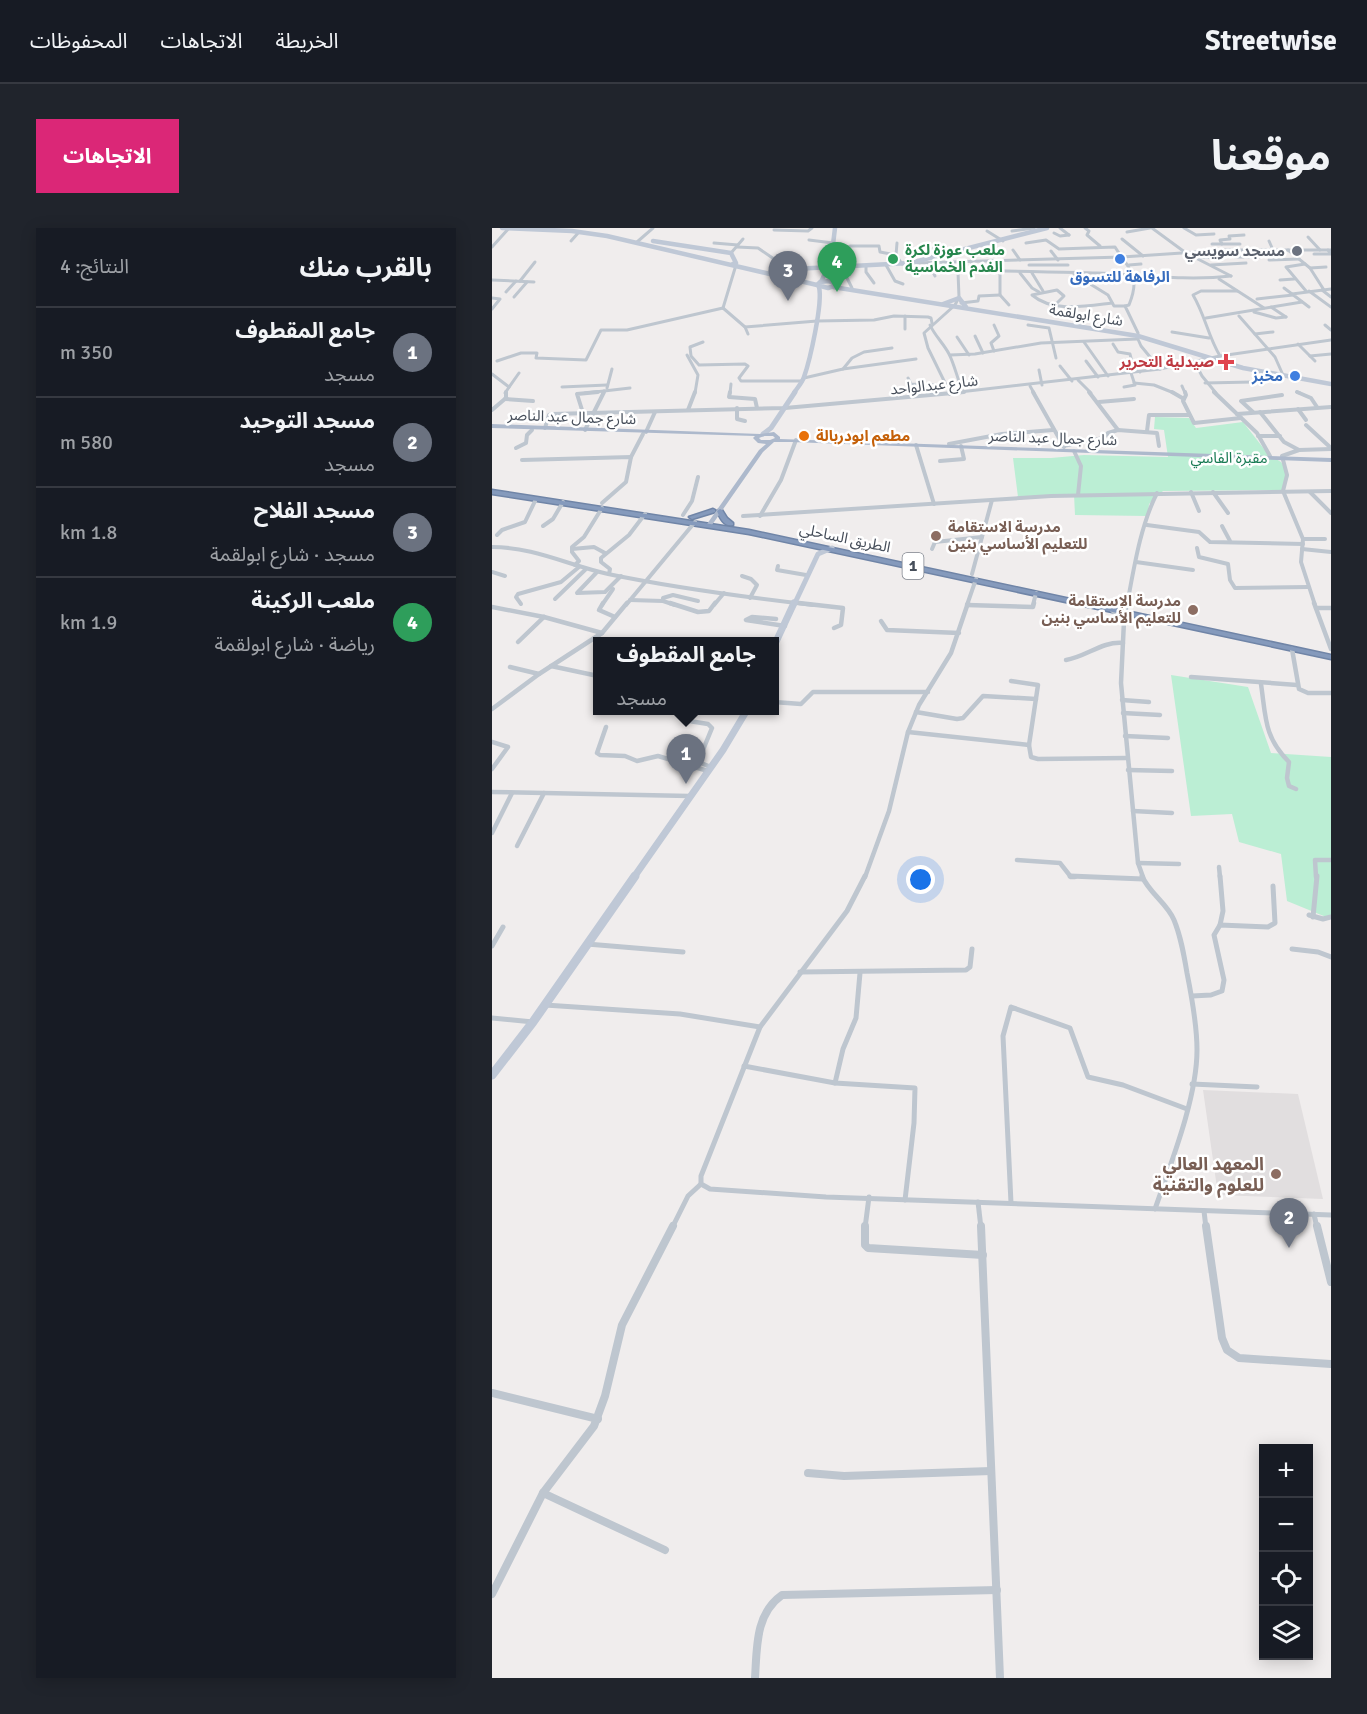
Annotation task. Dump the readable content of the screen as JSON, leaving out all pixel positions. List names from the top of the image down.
{
  "streets": {
    "highway": ["الطريق الساحلي", "1"],
    "main road": ["شارع جمال عبد الناصر"],
    "street": ["شارع ابولقمة", "شارع عبدالواحد"]
  },
  "crossings": [
    ["شارع ابولقمة", "شارع عبدالواحد"],
    ["شارع عبدالواحد", "شارع جمال عبد الناصر"]
  ],
  "parks": ["مقبرة الفاسي"],
  "places": {
    "other": [
      "مسجد سويسي",
      "ملعب عوزة لكرة الفدم الخماسية",
      "الرفاهة للتسوق",
      "مخبز",
      "مطعم ابودربالة",
      "مدرسة الاستقامة للتعليم الأساسي بنين",
      "مدرسة اﻹستقامة للتعليم اﻷساسي بنين",
      "المعهد العالي للعلوم والتقنية"
    ],
    "health": ["صيدلية التحرير"]
  },
  "page": {
    "header": "Streetwise",
    "nav": ["الخريطة", "الاتجاهات", "المحفوظات"],
    "title": "موقعنا",
    "buttons": "الاتجاهات",
    "heading": ["بالقرب منك", "النتائج: 4"],
    "pins": [
      "4",
      "3",
      "1",
      "2"
    ],
    "list": [
      {
        "mark": "1",
        "name": "جامع المقطوف",
        "note": "مسجد",
        "value": "350 m"
      },
      {
        "mark": "2",
        "name": "مسجد التوحيد",
        "note": "مسجد",
        "value": "580 m"
      },
      {
        "mark": "3",
        "name": "مسجد الفلاح",
        "note": "مسجد · شارع ابولقمة",
        "value": "1.8 km"
      },
      {
        "mark": "4",
        "name": "ملعب الركينة",
        "note": "رياضة · شارع ابولقمة",
        "value": "1.9 km"
      }
    ],
    "popup": ["جامع المقطوف", "مسجد"],
    "map_buttons": ["+", "−"]
  }
}
